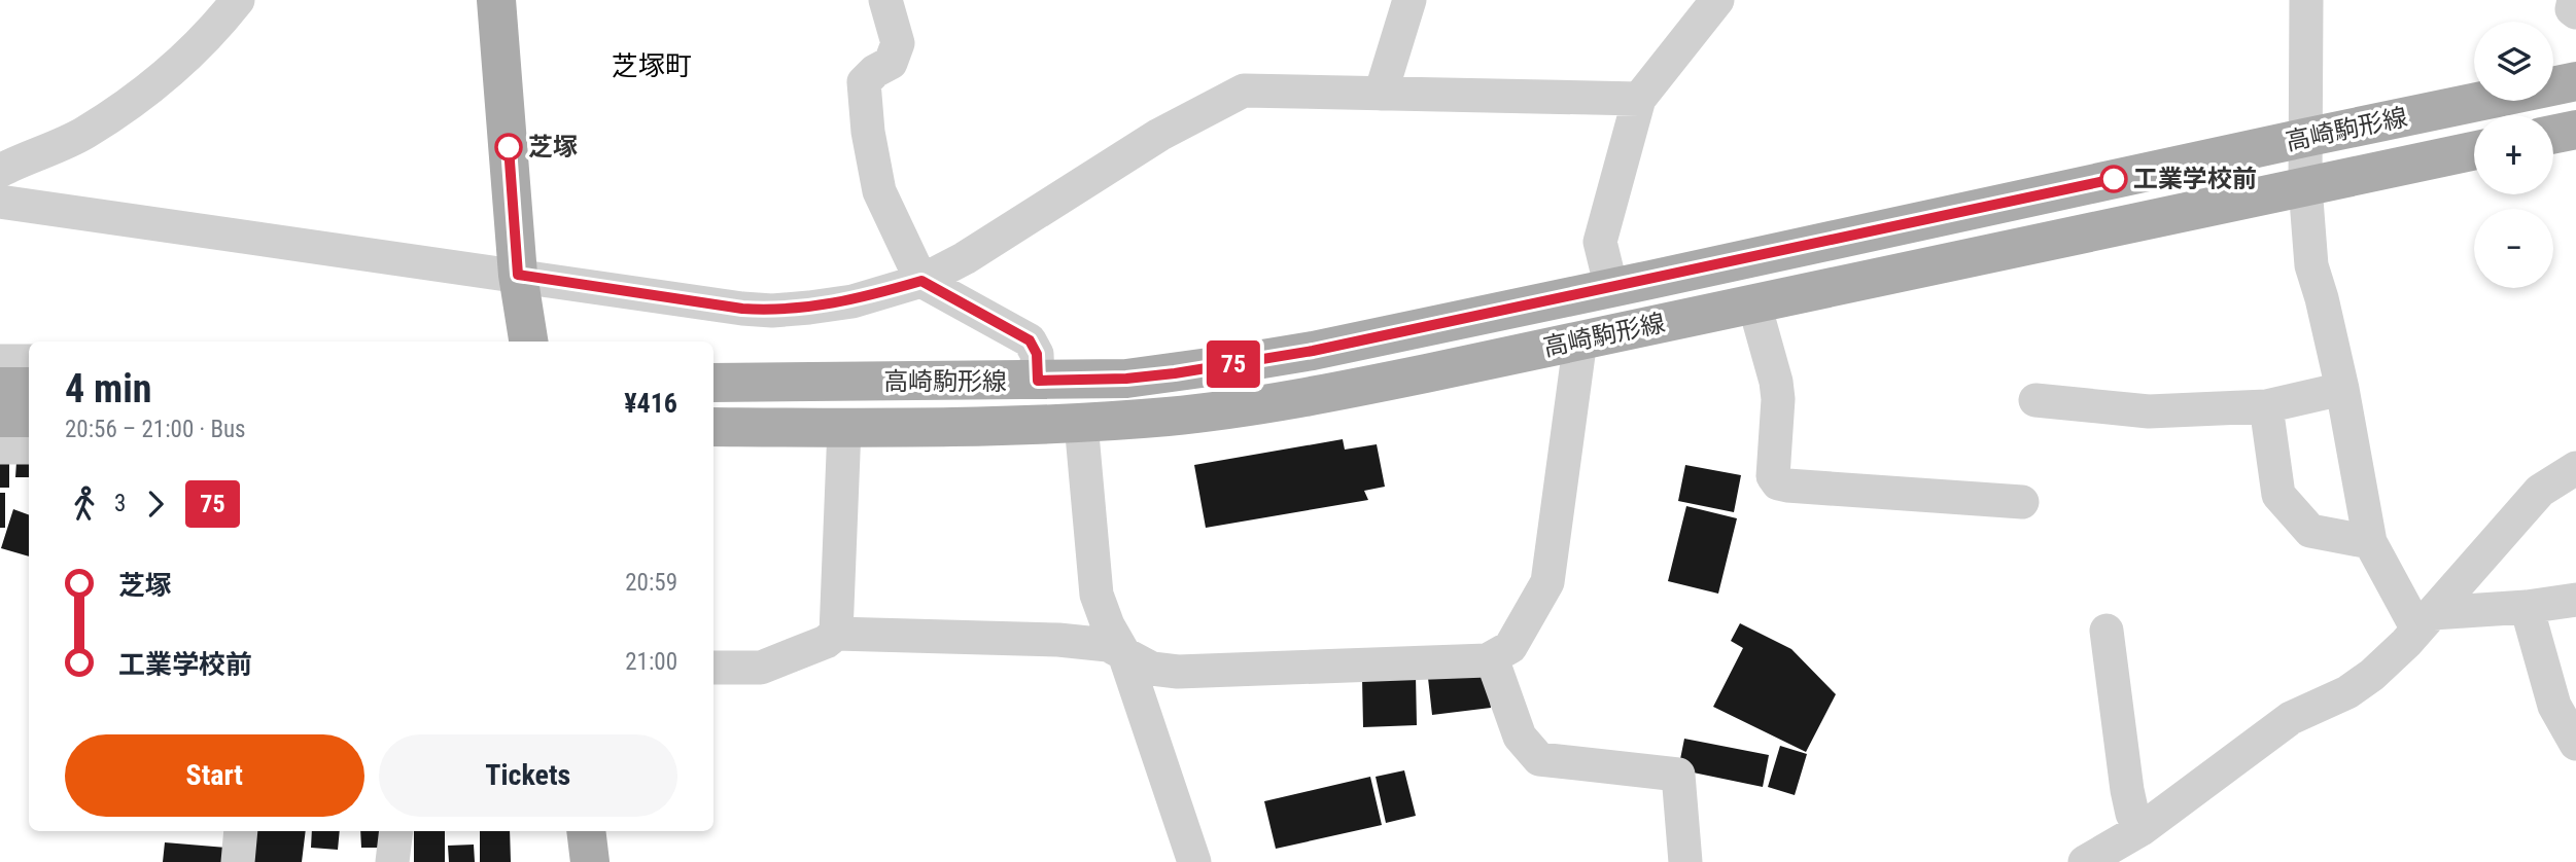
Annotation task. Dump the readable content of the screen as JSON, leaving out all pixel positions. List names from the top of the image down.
{
  "streets": {
    "main road": ["高崎駒形線"]
  },
  "districts": ["芝塚町"],
  "places": ["芝塚", "工業学校前"],
  "lines": ["bus line 75"],
  "page": {
    "on_map": "75",
    "map_buttons": ["+", "−"],
    "heading": ["4 min", "20:56 – 21:00 · Bus", "¥416"],
    "legs": ["3", "75"],
    "list": [
      {
        "name": "芝塚",
        "value": "20:59"
      },
      {
        "name": "工業学校前",
        "value": "21:00"
      }
    ],
    "buttons": ["Start", "Tickets"]
  }
}
